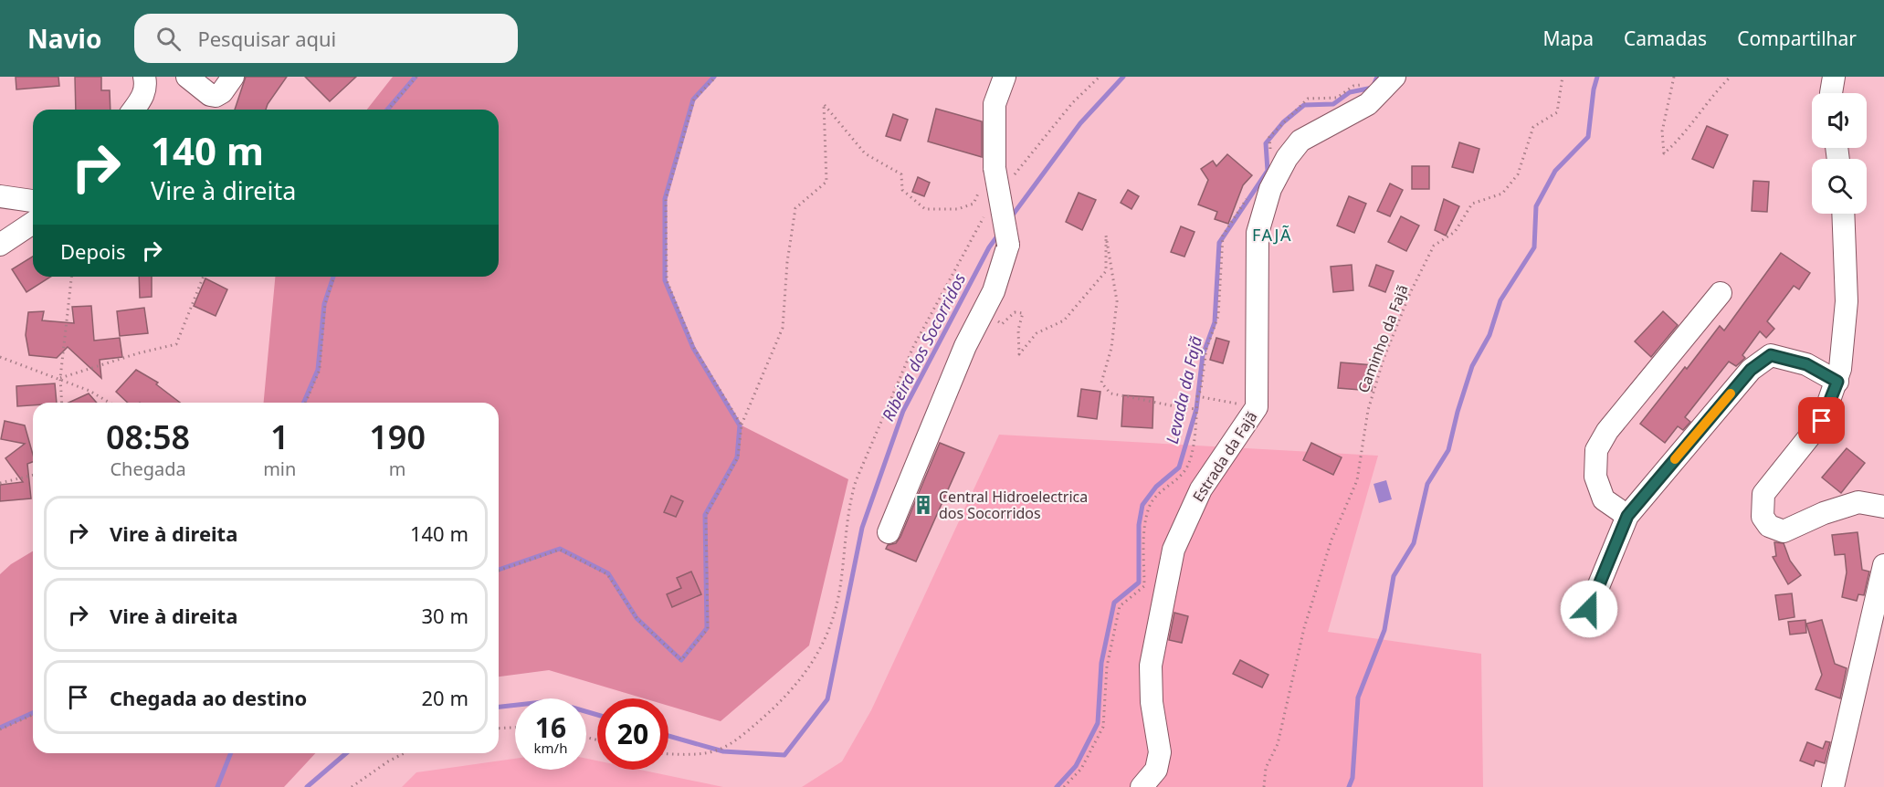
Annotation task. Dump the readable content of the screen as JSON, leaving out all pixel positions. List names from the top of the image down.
{
  "streets": {
    "street": ["Estrada da Fajã"],
    "path": ["Caminho da Fajã"]
  },
  "districts": ["FAJÃ"],
  "water": ["Ribeira dos Socorridos", "Levada da Fajã"],
  "places": {
    "building": ["Central Hidroelectrica dos Socorridos"]
  },
  "page": {
    "header": "Navio",
    "search": "Pesquisar aqui",
    "nav": ["Mapa", "Camadas", "Compartilhar"],
    "turn": ["140 m", "Vire à direita"],
    "then": "Depois",
    "eta": [
      "08:58",
      "Chegada",
      "1",
      "min",
      "190",
      "m"
    ],
    "list": [
      {
        "name": "Vire à direita",
        "value": "140 m"
      },
      {
        "name": "Vire à direita",
        "value": "30 m"
      },
      {
        "name": "Chegada ao destino",
        "value": "20 m"
      }
    ],
    "speed": "16 km/h",
    "limit": "20"
  }
}
